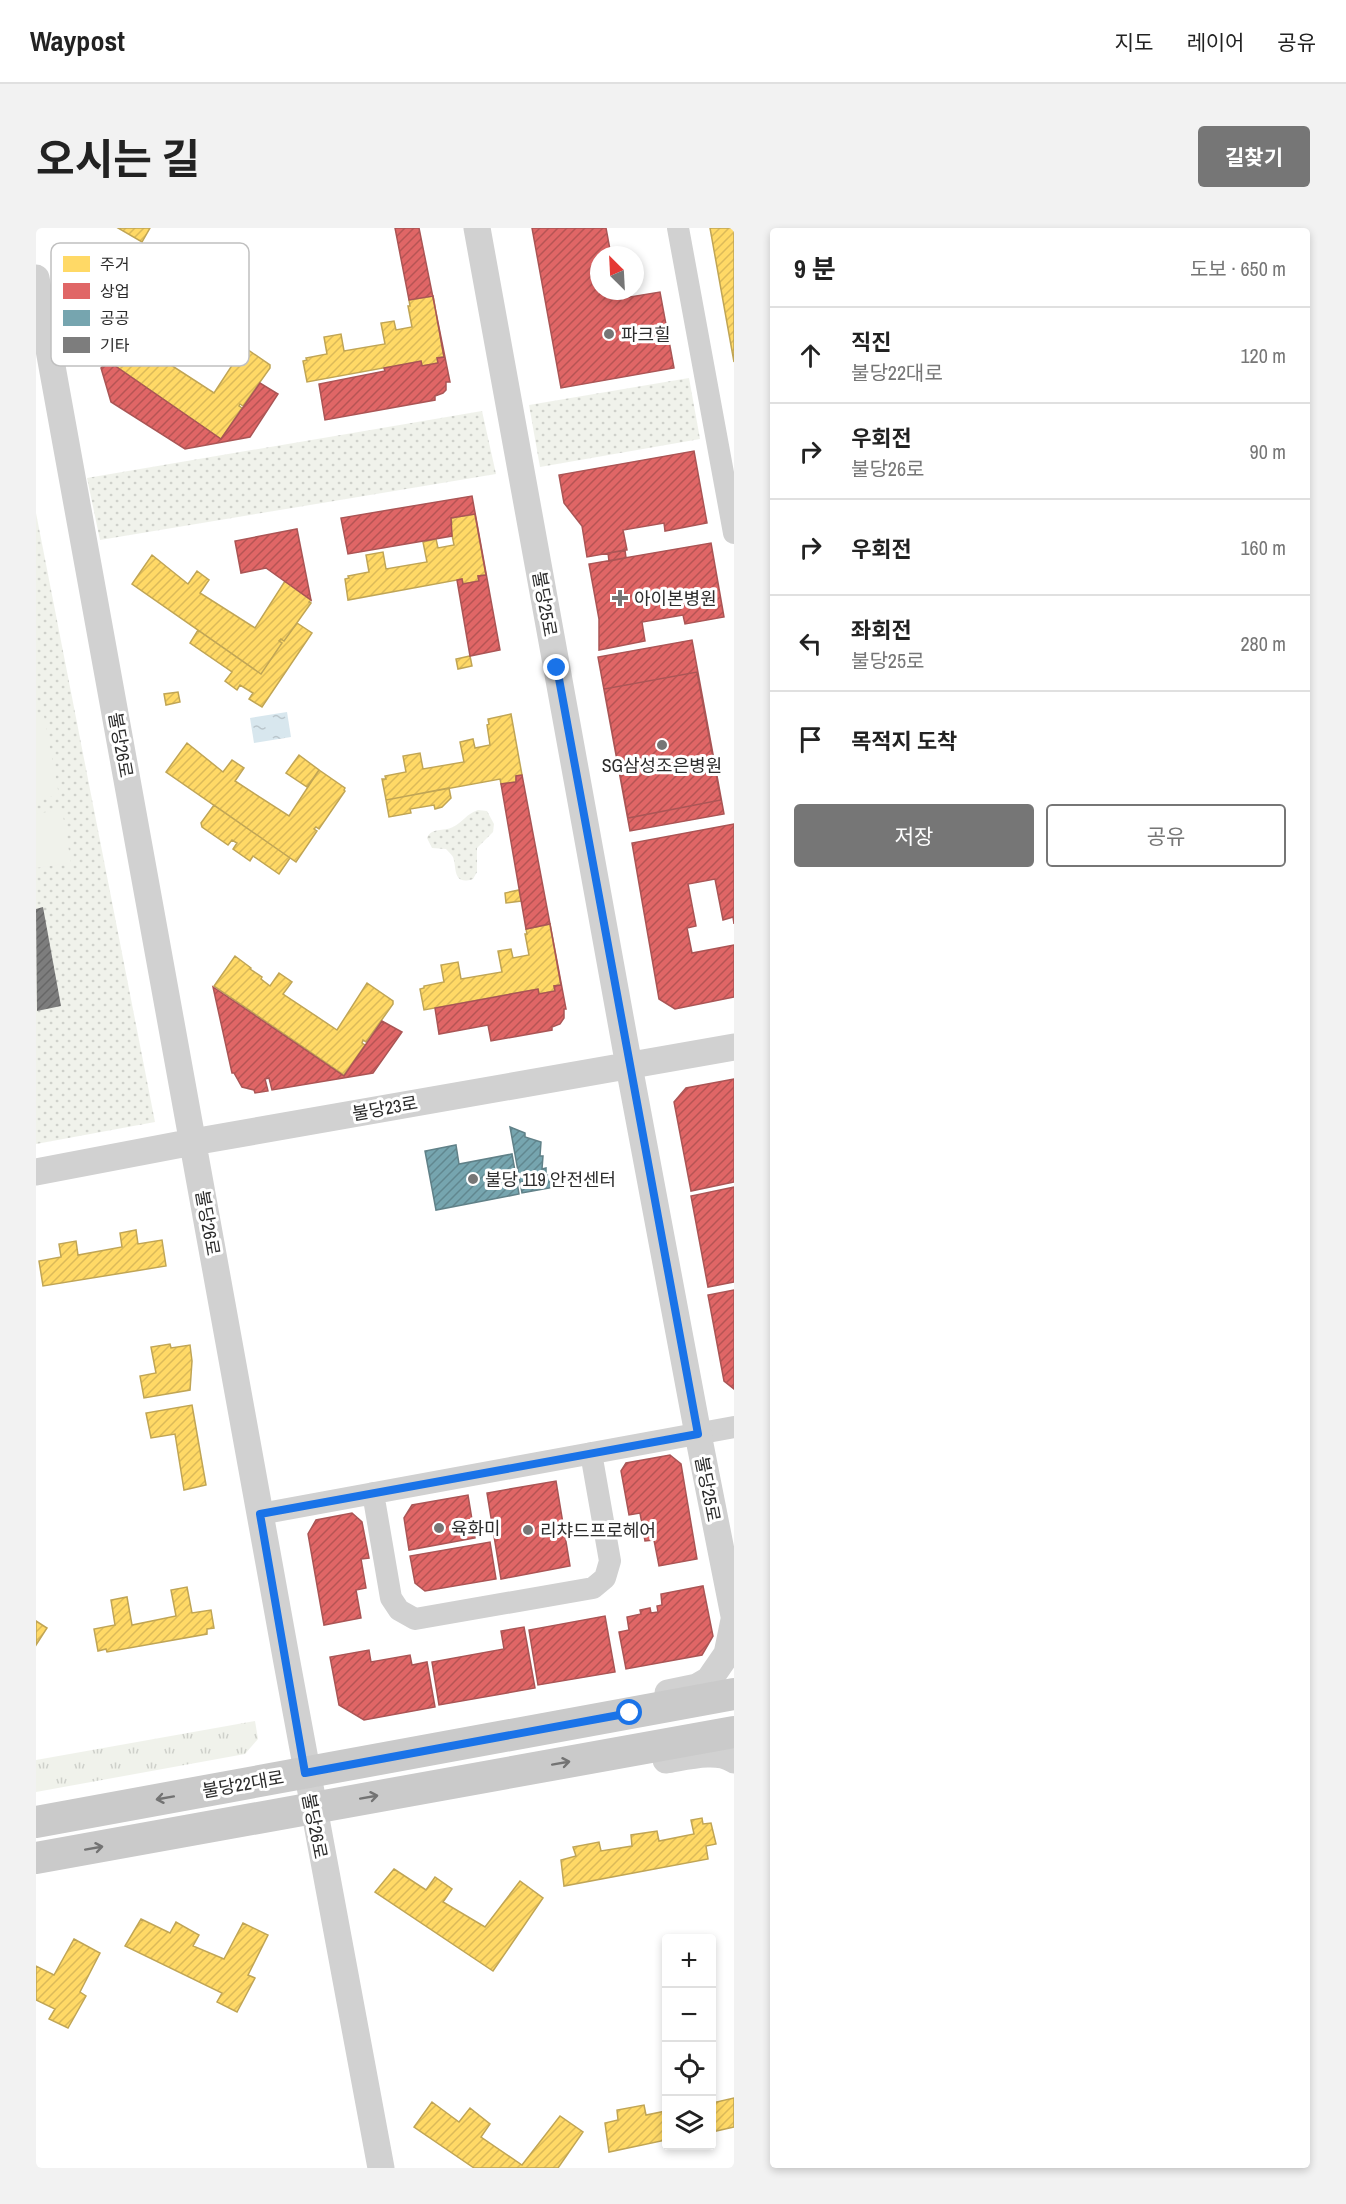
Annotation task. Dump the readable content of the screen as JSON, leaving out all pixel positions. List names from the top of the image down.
{
  "streets": {
    "main road": ["불당22대로"],
    "street": ["불당25로", "불당26로", "불당23로"]
  },
  "crossings": [
    ["불당25로", "불당23로"],
    ["불당26로", "불당23로"],
    ["불당26로", "불당22대로"]
  ],
  "places": {
    "other": [
      "파크힐",
      "SG삼성조은병원",
      "불당 119 안전센터",
      "육화미",
      "리챠드프로헤어"
    ],
    "health": ["아이본병원"]
  },
  "legend": [
    "주거",
    "상업",
    "공공",
    "기타"
  ],
  "north": "top left",
  "page": {
    "header": "Waypost",
    "nav": ["지도", "레이어", "공유"],
    "title": "오시는 길",
    "buttons": [
      "길찾기",
      ["저장", "공유"]
    ],
    "heading": ["9 분", "도보 · 650 m"],
    "list": [
      ["직진", "불당22대로", "120 m"],
      ["우회전", "불당26로", "90 m"],
      ["우회전", "160 m"],
      ["좌회전", "불당25로", "280 m"],
      "목적지 도착"
    ],
    "map_buttons": ["+", "−"]
  }
}
